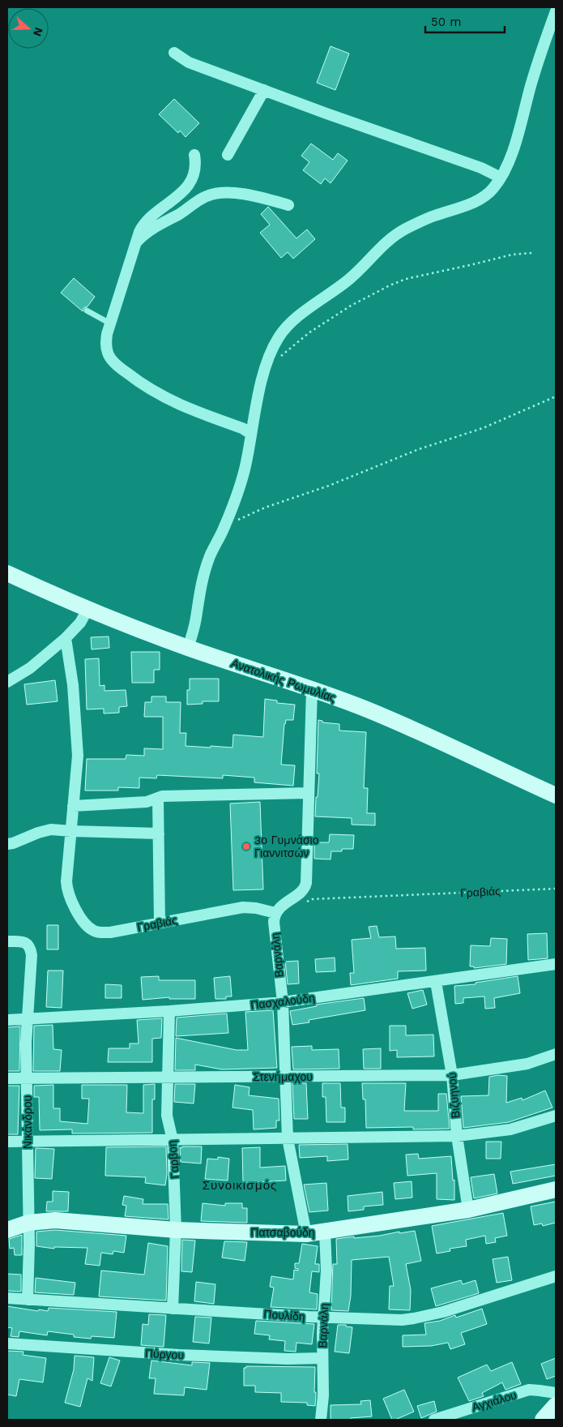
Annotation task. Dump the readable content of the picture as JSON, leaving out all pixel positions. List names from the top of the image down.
{
  "streets": {
    "street": [
      "Ανατολικής Ρωμυλίας",
      "Γραβιάς",
      "Βαρνάλη",
      "Πασχαλούδη",
      "Στενήμαχου",
      "Βιζυηνού",
      "Νικάνδρου",
      "Γαρβοη",
      "Πατσαβούδη",
      "Πουλίδη",
      "Πύργου",
      "Αγχιάλου"
    ]
  },
  "crossings": [
    ["Γραβιάς", "Βαρνάλη"],
    ["Βαρνάλη", "Πασχαλούδη"],
    ["Βαρνάλη", "Στενήμαχου"],
    ["Βαρνάλη", "Πατσαβούδη"],
    ["Βαρνάλη", "Πουλίδη"],
    ["Βαρνάλη", "Πύργου"],
    ["Πασχαλούδη", "Βιζυηνού"],
    ["Πασχαλούδη", "Νικάνδρου"],
    ["Πασχαλούδη", "Γαρβοη"],
    ["Στενήμαχου", "Βιζυηνού"],
    ["Στενήμαχου", "Νικάνδρου"],
    ["Στενήμαχου", "Γαρβοη"],
    ["Βιζυηνού", "Πατσαβούδη"],
    ["Νικάνδρου", "Πατσαβούδη"],
    ["Νικάνδρου", "Πουλίδη"],
    ["Γαρβοη", "Πατσαβούδη"],
    ["Γαρβοη", "Πουλίδη"]
  ],
  "districts": ["Συνοικισμός"],
  "places": ["3ο Γυμνάσιο Γιαννιτσών"],
  "scale_bar": "50 m",
  "north": "right"
}
